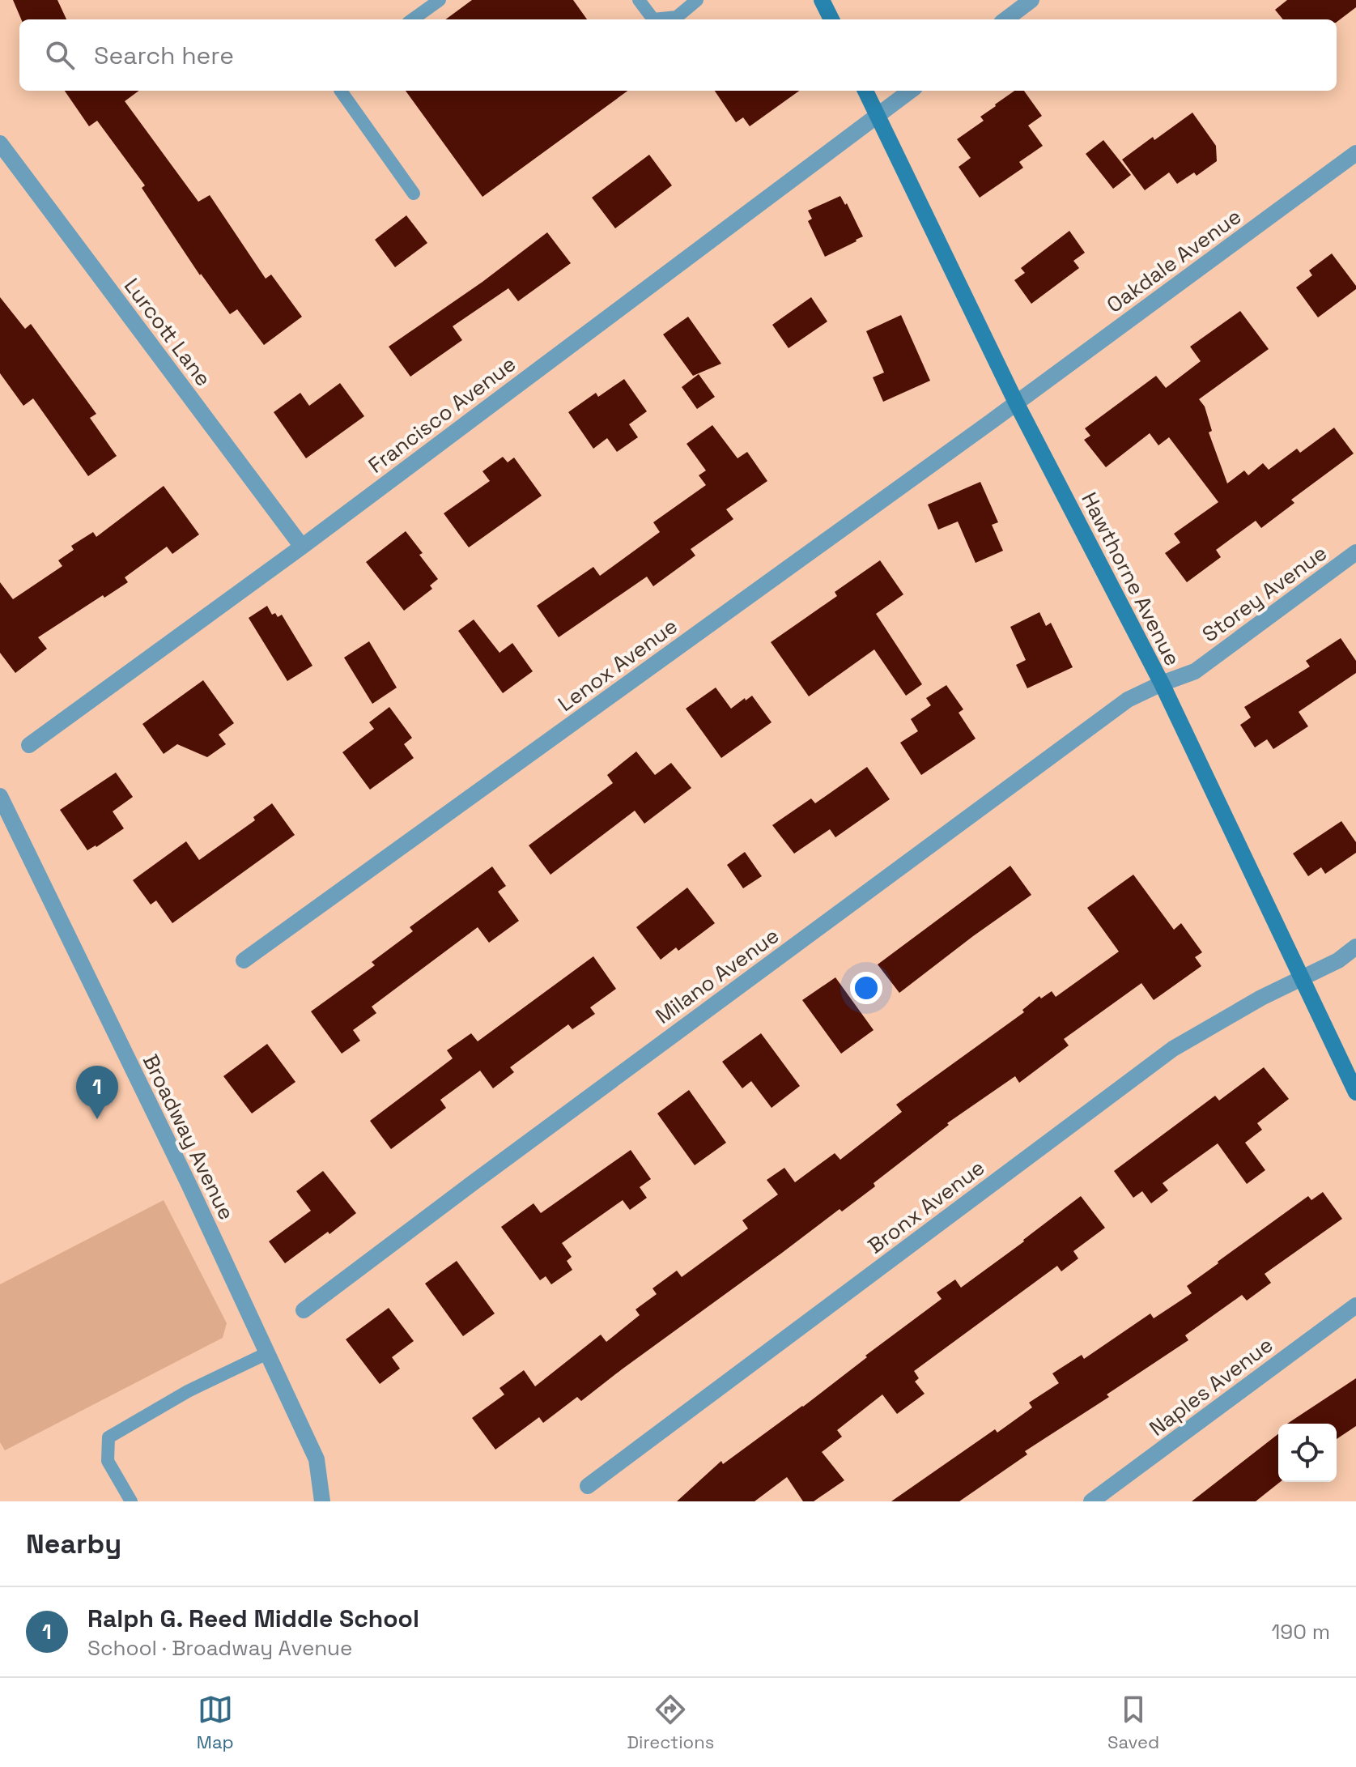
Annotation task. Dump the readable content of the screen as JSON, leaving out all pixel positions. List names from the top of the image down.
{
  "streets": {
    "street": [
      "Oakdale Avenue",
      "Lurcott Lane",
      "Francisco Avenue",
      "Hawthorne Avenue",
      "Storey Avenue",
      "Lenox Avenue",
      "Milano Avenue",
      "Broadway Avenue",
      "Bronx Avenue",
      "Naples Avenue"
    ]
  },
  "crossings": [
    ["Oakdale Avenue", "Hawthorne Avenue"],
    ["Oakdale Avenue", "Lenox Avenue"],
    ["Lurcott Lane", "Francisco Avenue"],
    ["Francisco Avenue", "Hawthorne Avenue"],
    ["Hawthorne Avenue", "Storey Avenue"],
    ["Hawthorne Avenue", "Lenox Avenue"],
    ["Hawthorne Avenue", "Milano Avenue"],
    ["Hawthorne Avenue", "Bronx Avenue"],
    ["Storey Avenue", "Milano Avenue"]
  ],
  "page": {
    "search": "Search here",
    "pins": "1",
    "heading": "Nearby",
    "list": [
      {
        "mark": "1",
        "name": "Ralph G. Reed Middle School",
        "note": "School · Broadway Avenue",
        "value": "190 m"
      }
    ],
    "nav": ["Map", "Directions", "Saved"]
  }
}
